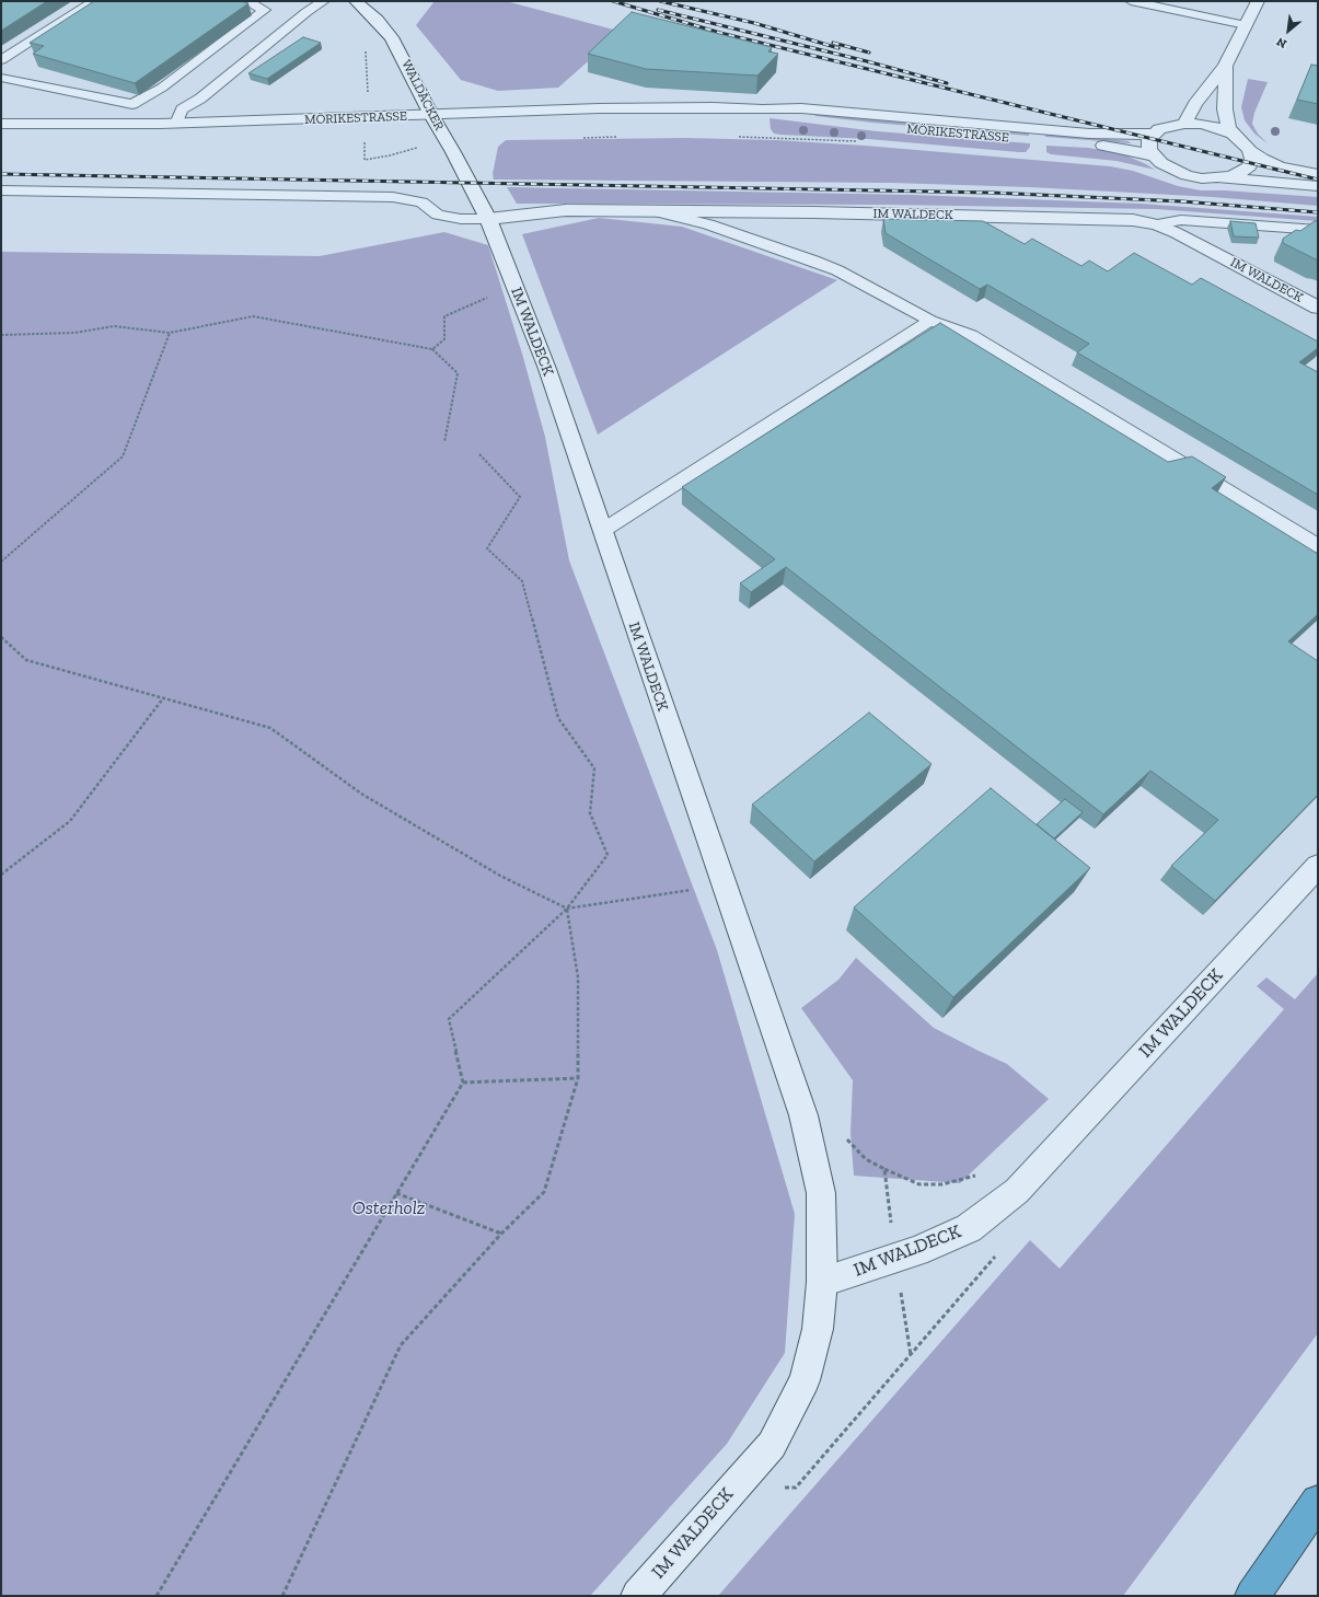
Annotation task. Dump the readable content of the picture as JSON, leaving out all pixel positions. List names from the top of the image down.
{
  "streets": {
    "street": ["WALDÄCKER", "MÖRIKESTRASSE", "IM WALDECK"]
  },
  "crossings": [
    ["WALDÄCKER", "MÖRIKESTRASSE"],
    ["WALDÄCKER", "IM WALDECK"]
  ],
  "parks": ["Osterholz"],
  "north": "bottom left"
}
